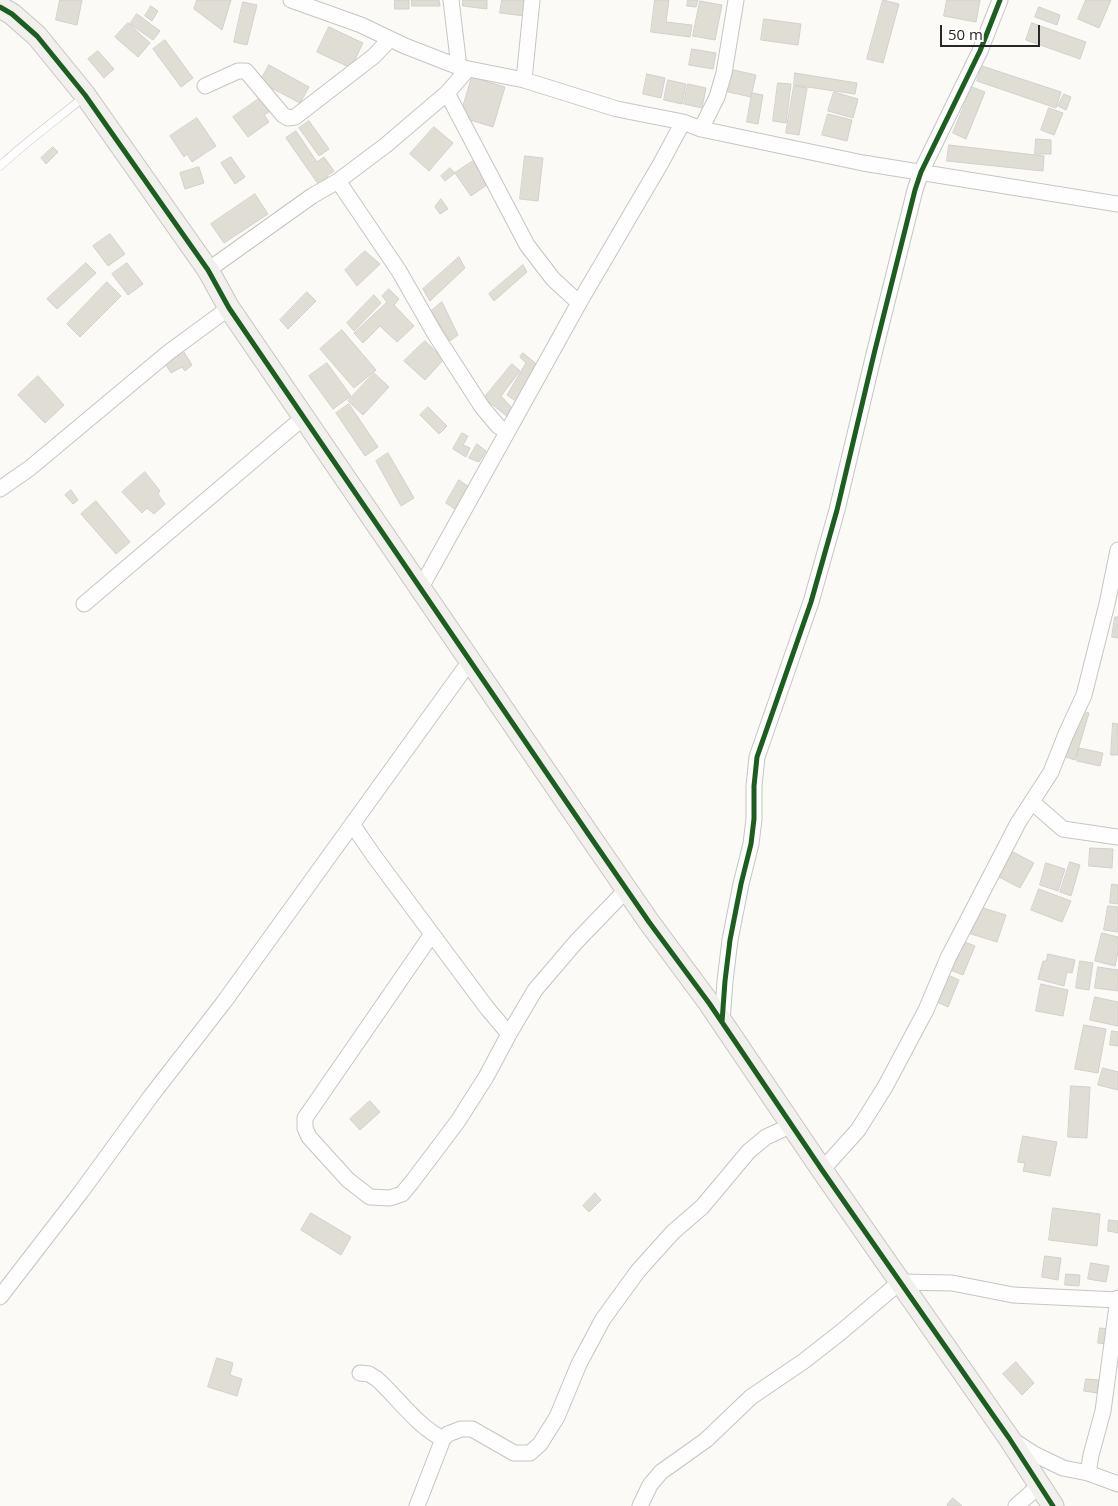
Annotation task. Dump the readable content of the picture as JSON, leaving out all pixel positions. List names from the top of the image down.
{
  "scale_bar": "50 m"
}
